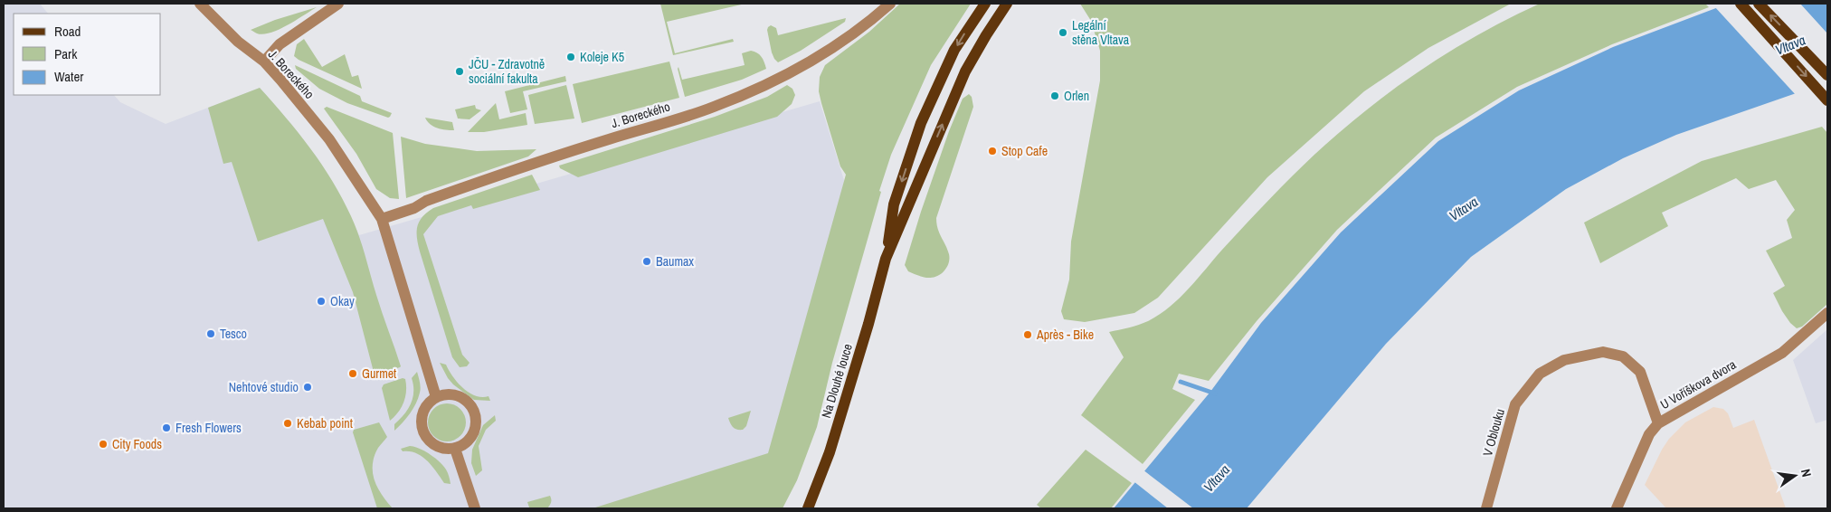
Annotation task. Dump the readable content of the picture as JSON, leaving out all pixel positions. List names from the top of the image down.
{
  "streets": {
    "main road": ["Na Dlouhé louce"],
    "street": ["J. Boreckého", "U Voříškova dvora", "V Oblouku"]
  },
  "crossings": [
    ["U Voříškova dvora", "V Oblouku"]
  ],
  "water": ["Vltava"],
  "places": [
    "Legální stěna Vltava",
    "Koleje K5",
    "JČU - Zdravotně sociální fakulta",
    "Orlen",
    "Stop Cafe",
    "Baumax",
    "Okay",
    "Tesco",
    "Après - Bike",
    "Gurmet",
    "Nehtové studio",
    "Kebab point",
    "Fresh Flowers",
    "City Foods"
  ],
  "legend": ["Road", "Park", "Water"],
  "north": "right"
}
